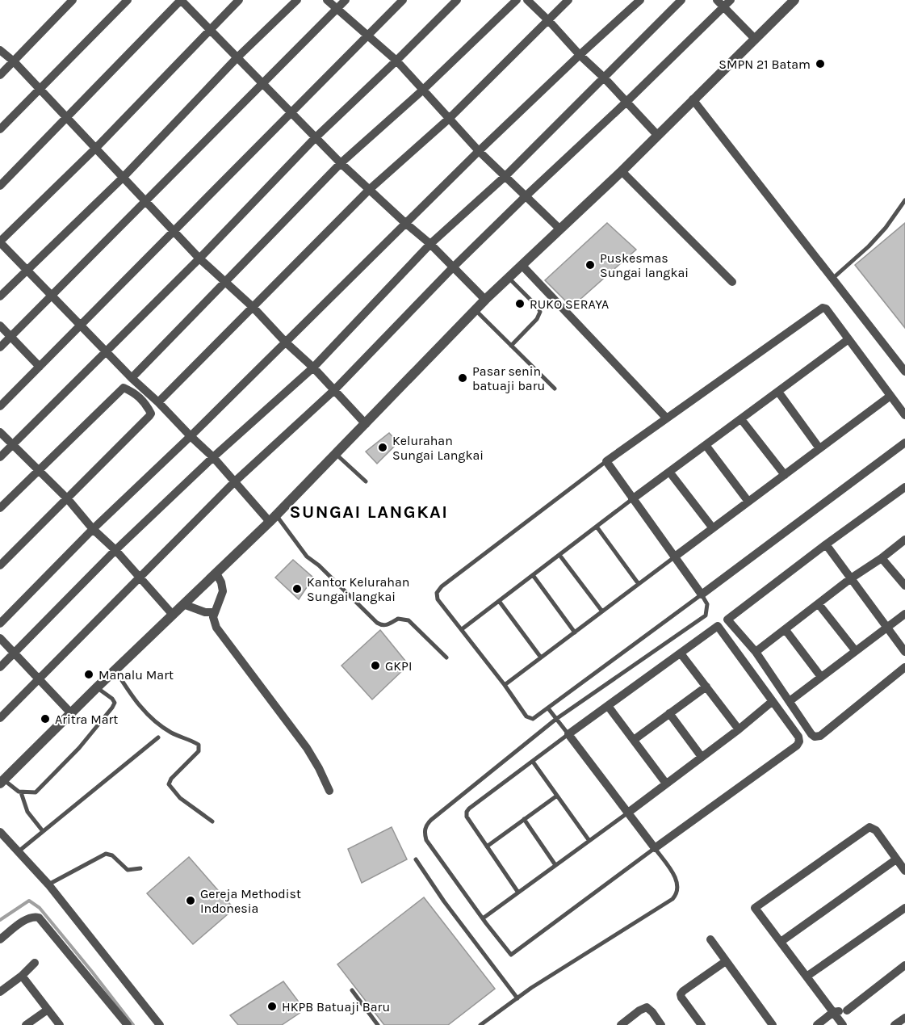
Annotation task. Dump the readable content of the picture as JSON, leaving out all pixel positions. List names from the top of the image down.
{
  "districts": ["SUNGAI LANGKAI"],
  "places": [
    "SMPN 21 Batam",
    "Puskesmas Sungai langkai",
    "RUKO SERAYA",
    "Pasar senin batuaji baru",
    "Kelurahan Sungai Langkai",
    "Kantor Kelurahan Sungai langkai",
    "GKPI",
    "Manalu Mart",
    "Aritra Mart",
    "Gereja Methodist Indonesia",
    "HKPB Batuaji Baru"
  ]
}
